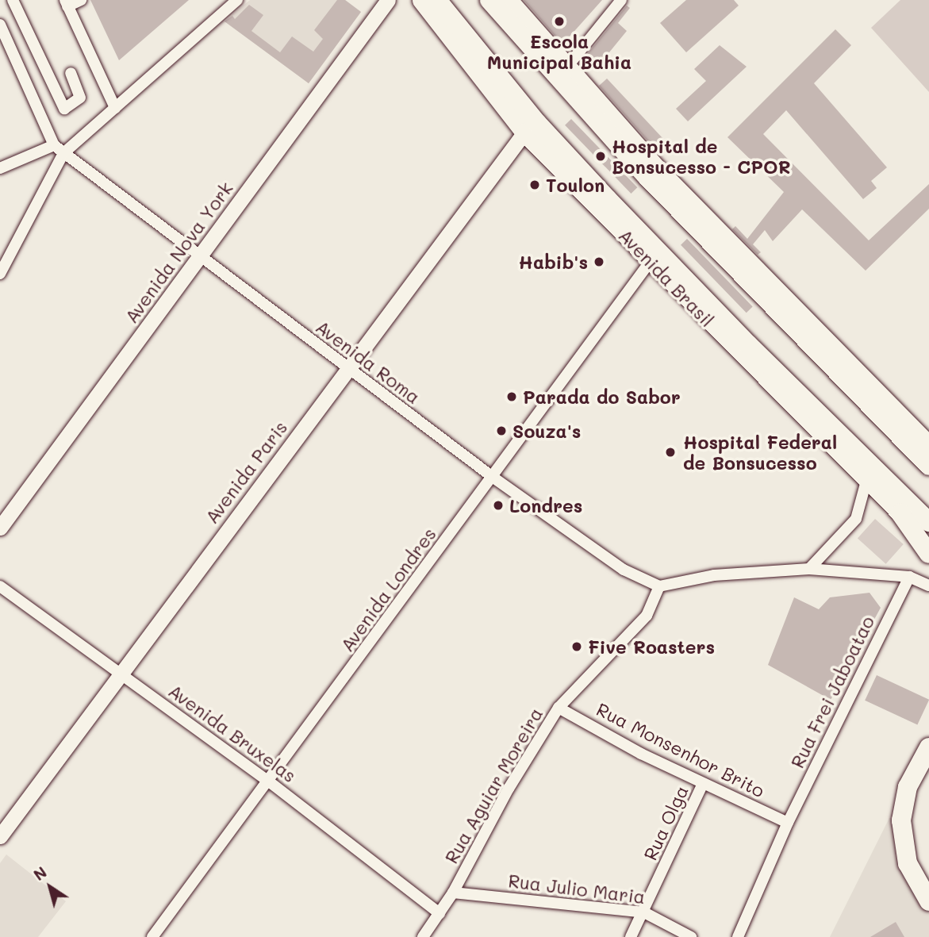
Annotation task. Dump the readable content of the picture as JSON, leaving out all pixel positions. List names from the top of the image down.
{
  "streets": {
    "highway": ["Avenida Brasil"],
    "main road": ["Avenida Nova York", "Avenida Paris"],
    "street": [
      "Avenida Roma",
      "Avenida Londres",
      "Rua Frei Jaboatao",
      "Avenida Bruxelas",
      "Rua Monsenhor Brito",
      "Rua Aguiar Moreira",
      "Rua Olga",
      "Rua Julio Maria"
    ]
  },
  "crossings": [
    ["Avenida Nova York", "Avenida Roma"],
    ["Avenida Brasil", "Avenida Paris"],
    ["Avenida Brasil", "Avenida Londres"],
    ["Avenida Roma", "Avenida Paris"],
    ["Avenida Roma", "Avenida Londres"],
    ["Avenida Roma", "Rua Aguiar Moreira"],
    ["Avenida Paris", "Avenida Bruxelas"],
    ["Avenida Londres", "Avenida Bruxelas"],
    ["Rua Frei Jaboatao", "Rua Monsenhor Brito"],
    ["Avenida Bruxelas", "Rua Aguiar Moreira"],
    ["Rua Monsenhor Brito", "Rua Aguiar Moreira"],
    ["Rua Monsenhor Brito", "Rua Olga"],
    ["Rua Aguiar Moreira", "Rua Julio Maria"],
    ["Rua Olga", "Rua Julio Maria"]
  ],
  "places": [
    "Escola Municipal Bahia",
    "Hospital de Bonsucesso - CPOR",
    "Toulon",
    "Habib's",
    "Parada do Sabor",
    "Souza's",
    "Hospital Federal de Bonsucesso",
    "Londres",
    "Five Roasters"
  ],
  "north": "top left"
}
